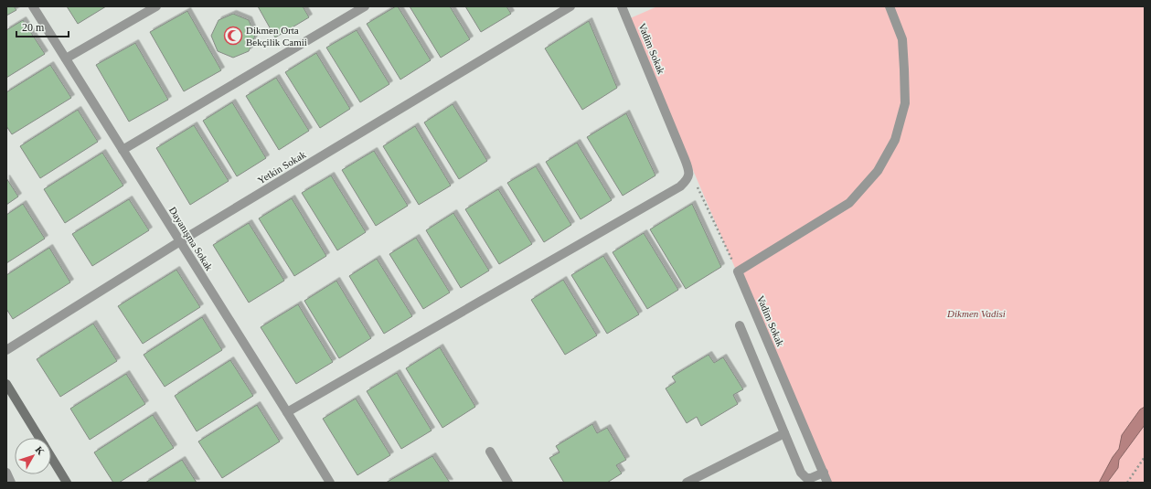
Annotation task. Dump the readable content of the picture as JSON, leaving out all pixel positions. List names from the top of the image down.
{
  "streets": {
    "street": ["Vadim Sokak", "Yetkin Sokak", "Dayanışma Sokak"]
  },
  "crossings": [
    ["Yetkin Sokak", "Dayanışma Sokak"]
  ],
  "parks": ["Dikmen Vadisi"],
  "places": {
    "mosque": ["Dikmen Orta Bekçilik Camii"]
  },
  "scale_bar": "20 m",
  "north": "top right"
}
